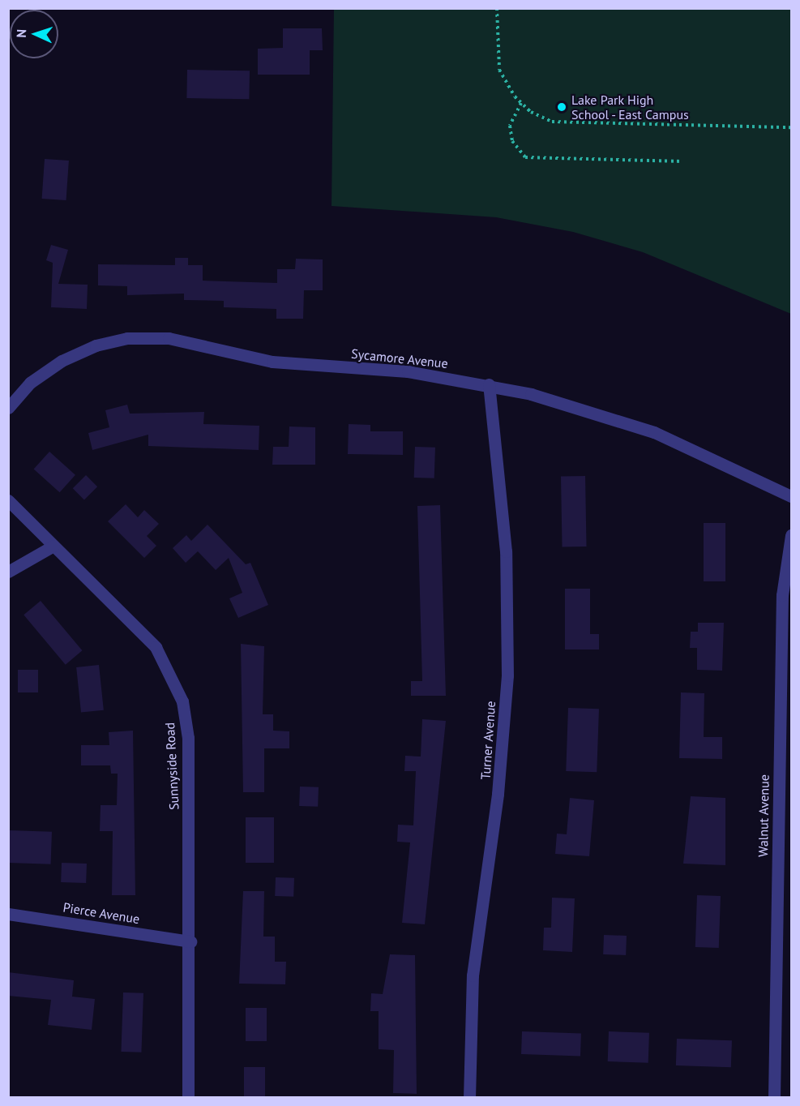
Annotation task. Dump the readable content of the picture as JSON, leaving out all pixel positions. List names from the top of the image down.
{
  "streets": {
    "street": [
      "Sycamore Avenue",
      "Turner Avenue",
      "Sunnyside Road",
      "Walnut Avenue",
      "Pierce Avenue"
    ]
  },
  "crossings": [
    ["Sycamore Avenue", "Turner Avenue"],
    ["Sunnyside Road", "Pierce Avenue"]
  ],
  "places": ["Lake Park High School - East Campus"],
  "north": "left"
}
